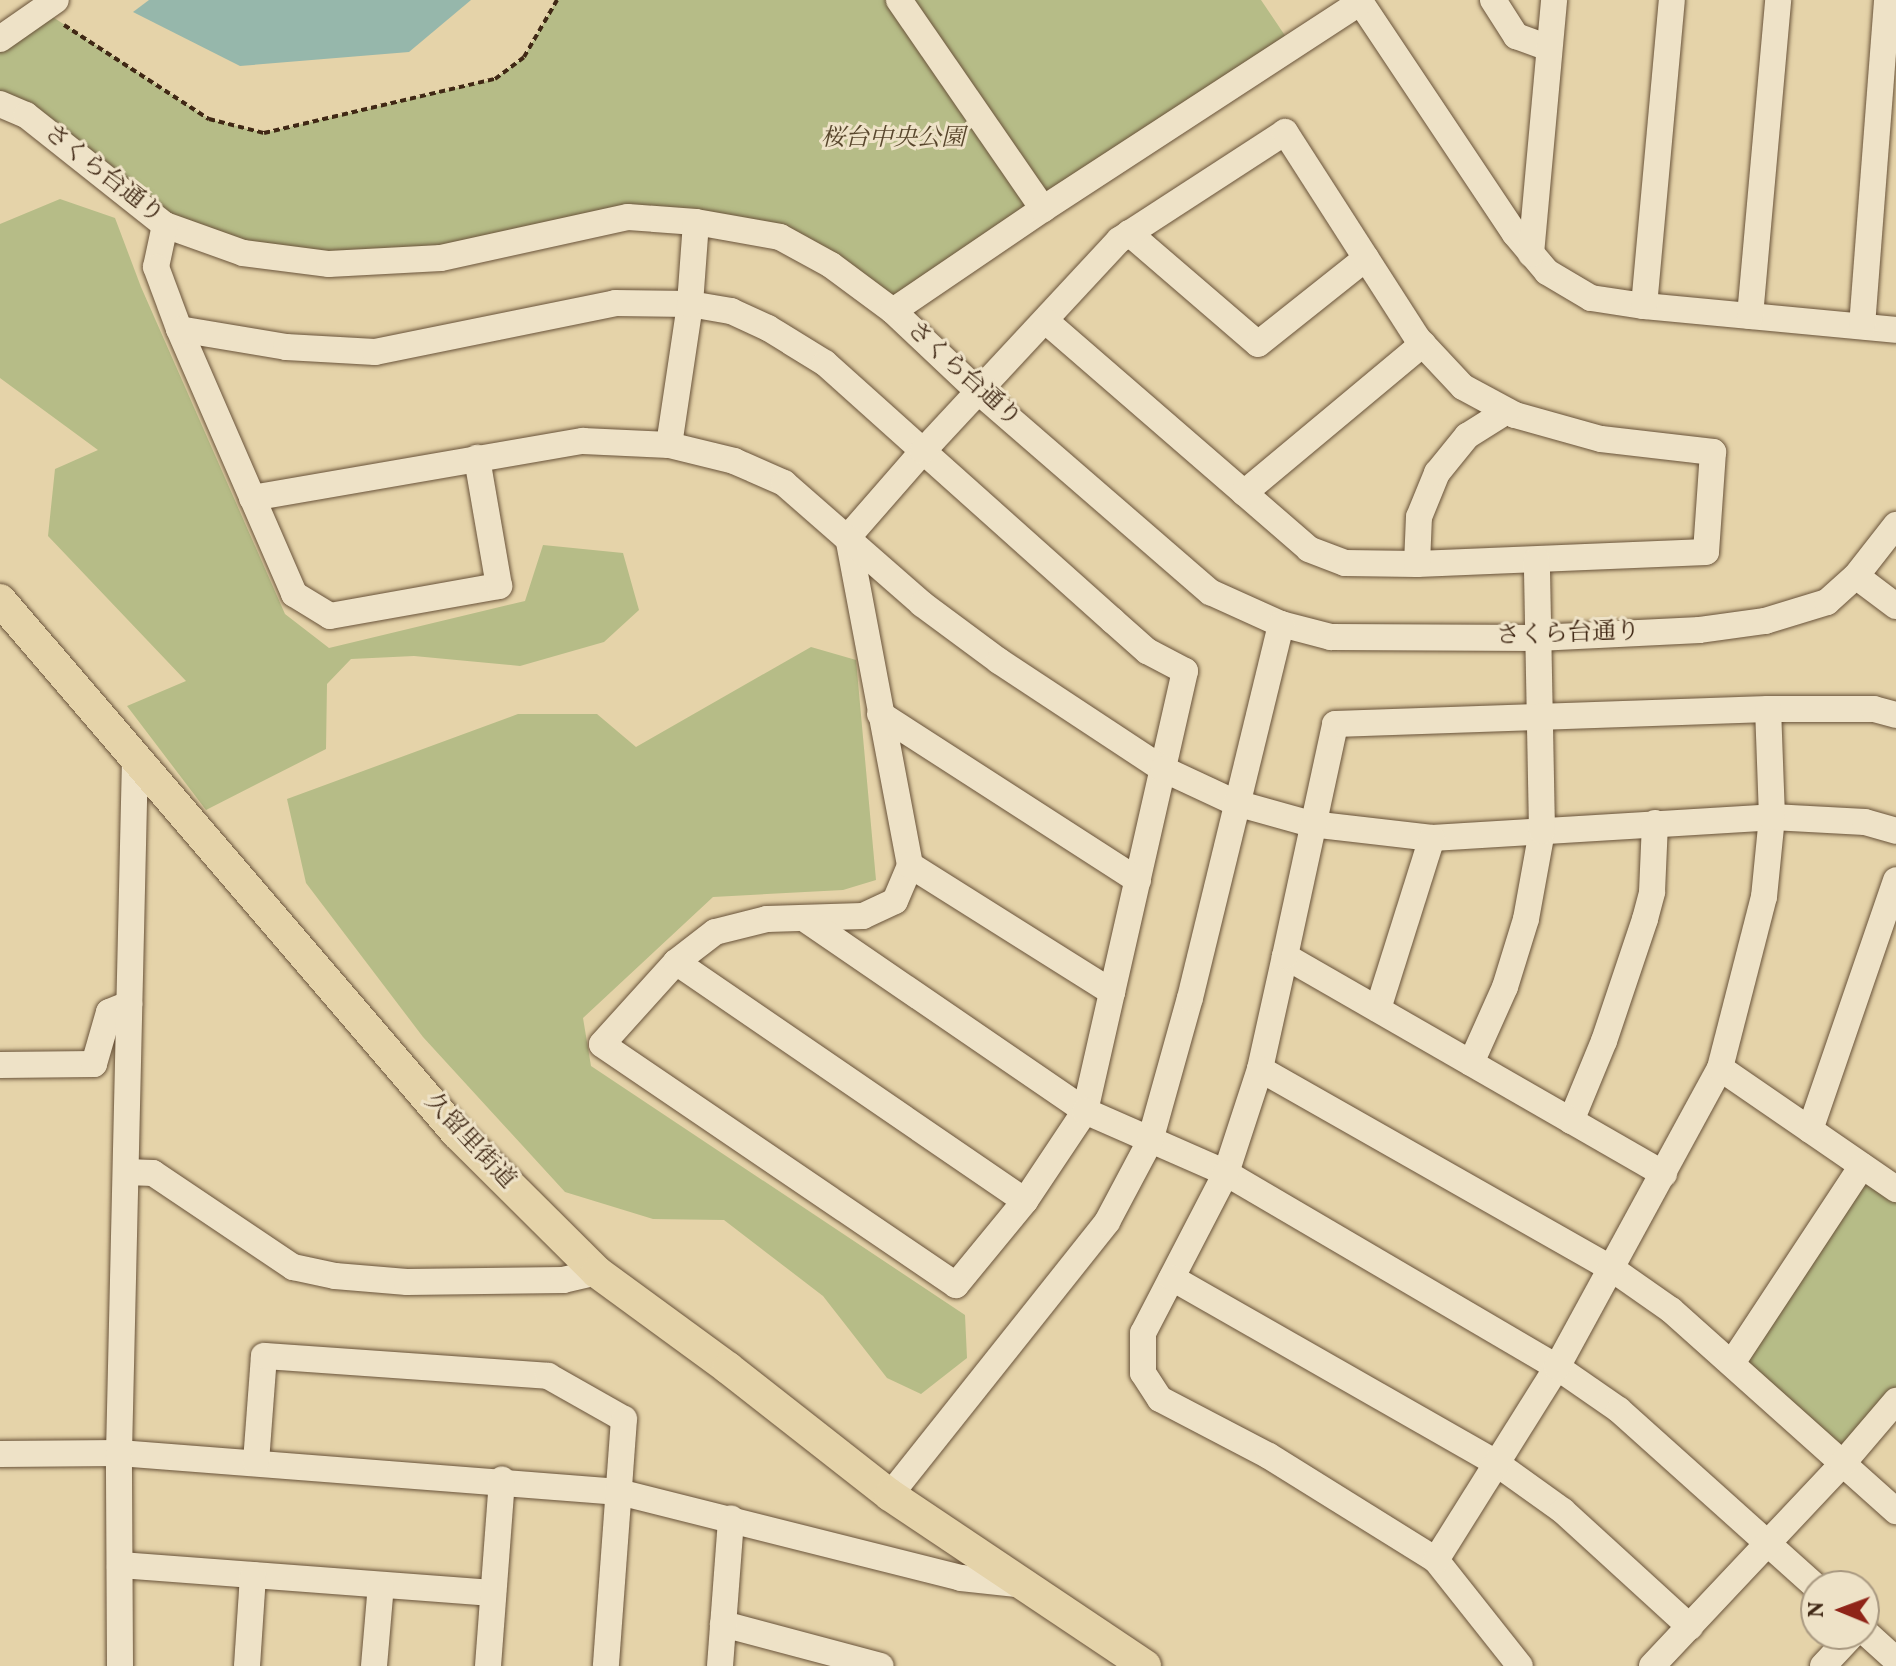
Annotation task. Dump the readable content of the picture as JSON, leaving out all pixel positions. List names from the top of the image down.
{
  "streets": {
    "main road": ["久留里街道"],
    "street": ["さくら台通り"]
  },
  "parks": ["桜台中央公園"],
  "north": "left"
}
